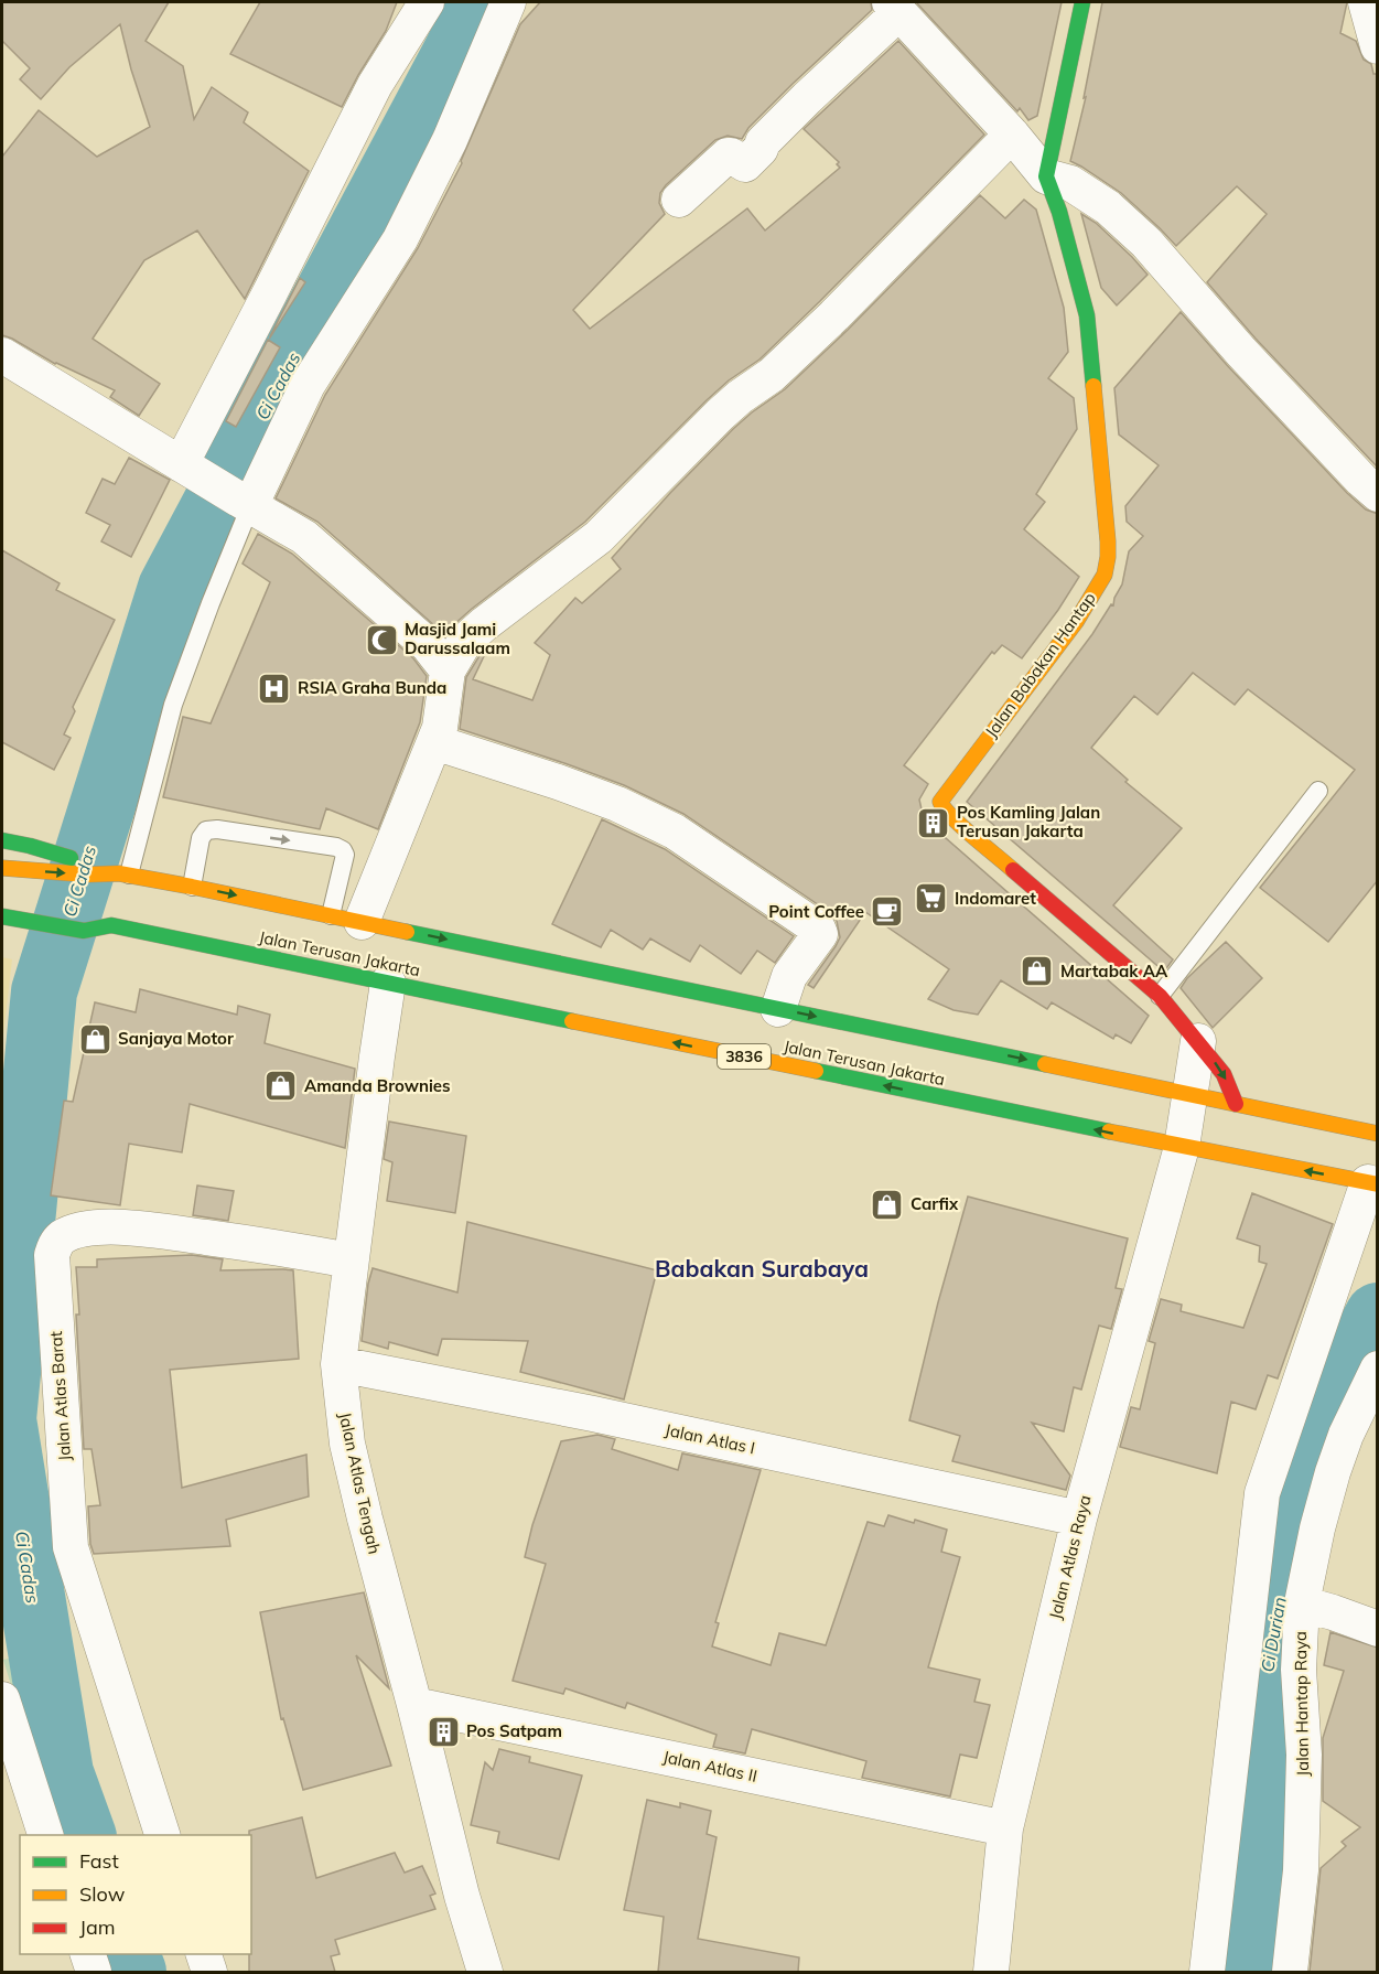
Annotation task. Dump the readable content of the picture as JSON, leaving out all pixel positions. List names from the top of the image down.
{
  "streets": {
    "main road": ["Jalan Babakan Hantap", "Jalan Terusan Jakarta", "3836"],
    "street": [
      "Jalan Atlas Barat",
      "Jalan Atlas I",
      "Jalan Atlas Tengah",
      "Jalan Atlas Raya",
      "Jalan Hantap Raya",
      "Jalan Atlas II"
    ]
  },
  "crossings": [
    ["Jalan Terusan Jakarta", "Jalan Atlas Tengah"],
    ["Jalan Terusan Jakarta", "Jalan Atlas Raya"],
    ["Jalan Atlas Barat", "Jalan Atlas Tengah"],
    ["Jalan Atlas I", "Jalan Atlas Tengah"],
    ["Jalan Atlas I", "Jalan Atlas Raya"],
    ["Jalan Atlas Tengah", "Jalan Atlas II"],
    ["Jalan Atlas Raya", "Jalan Atlas II"]
  ],
  "districts": ["Babakan Surabaya"],
  "water": ["Ci Cadas", "Ci Durian"],
  "places": {
    "mosque": ["Masjid Jami Darussalaam"],
    "hospital": ["RSIA Graha Bunda"],
    "building": ["Pos Kamling Jalan Terusan Jakarta", "Pos Satpam"],
    "supermarket": ["Indomaret"],
    "cafe": ["Point Coffee"],
    "shop": [
      "Martabak AA",
      "Sanjaya Motor",
      "Amanda Brownies",
      "Carfix"
    ]
  },
  "legend": ["Fast", "Slow", "Jam"]
}
